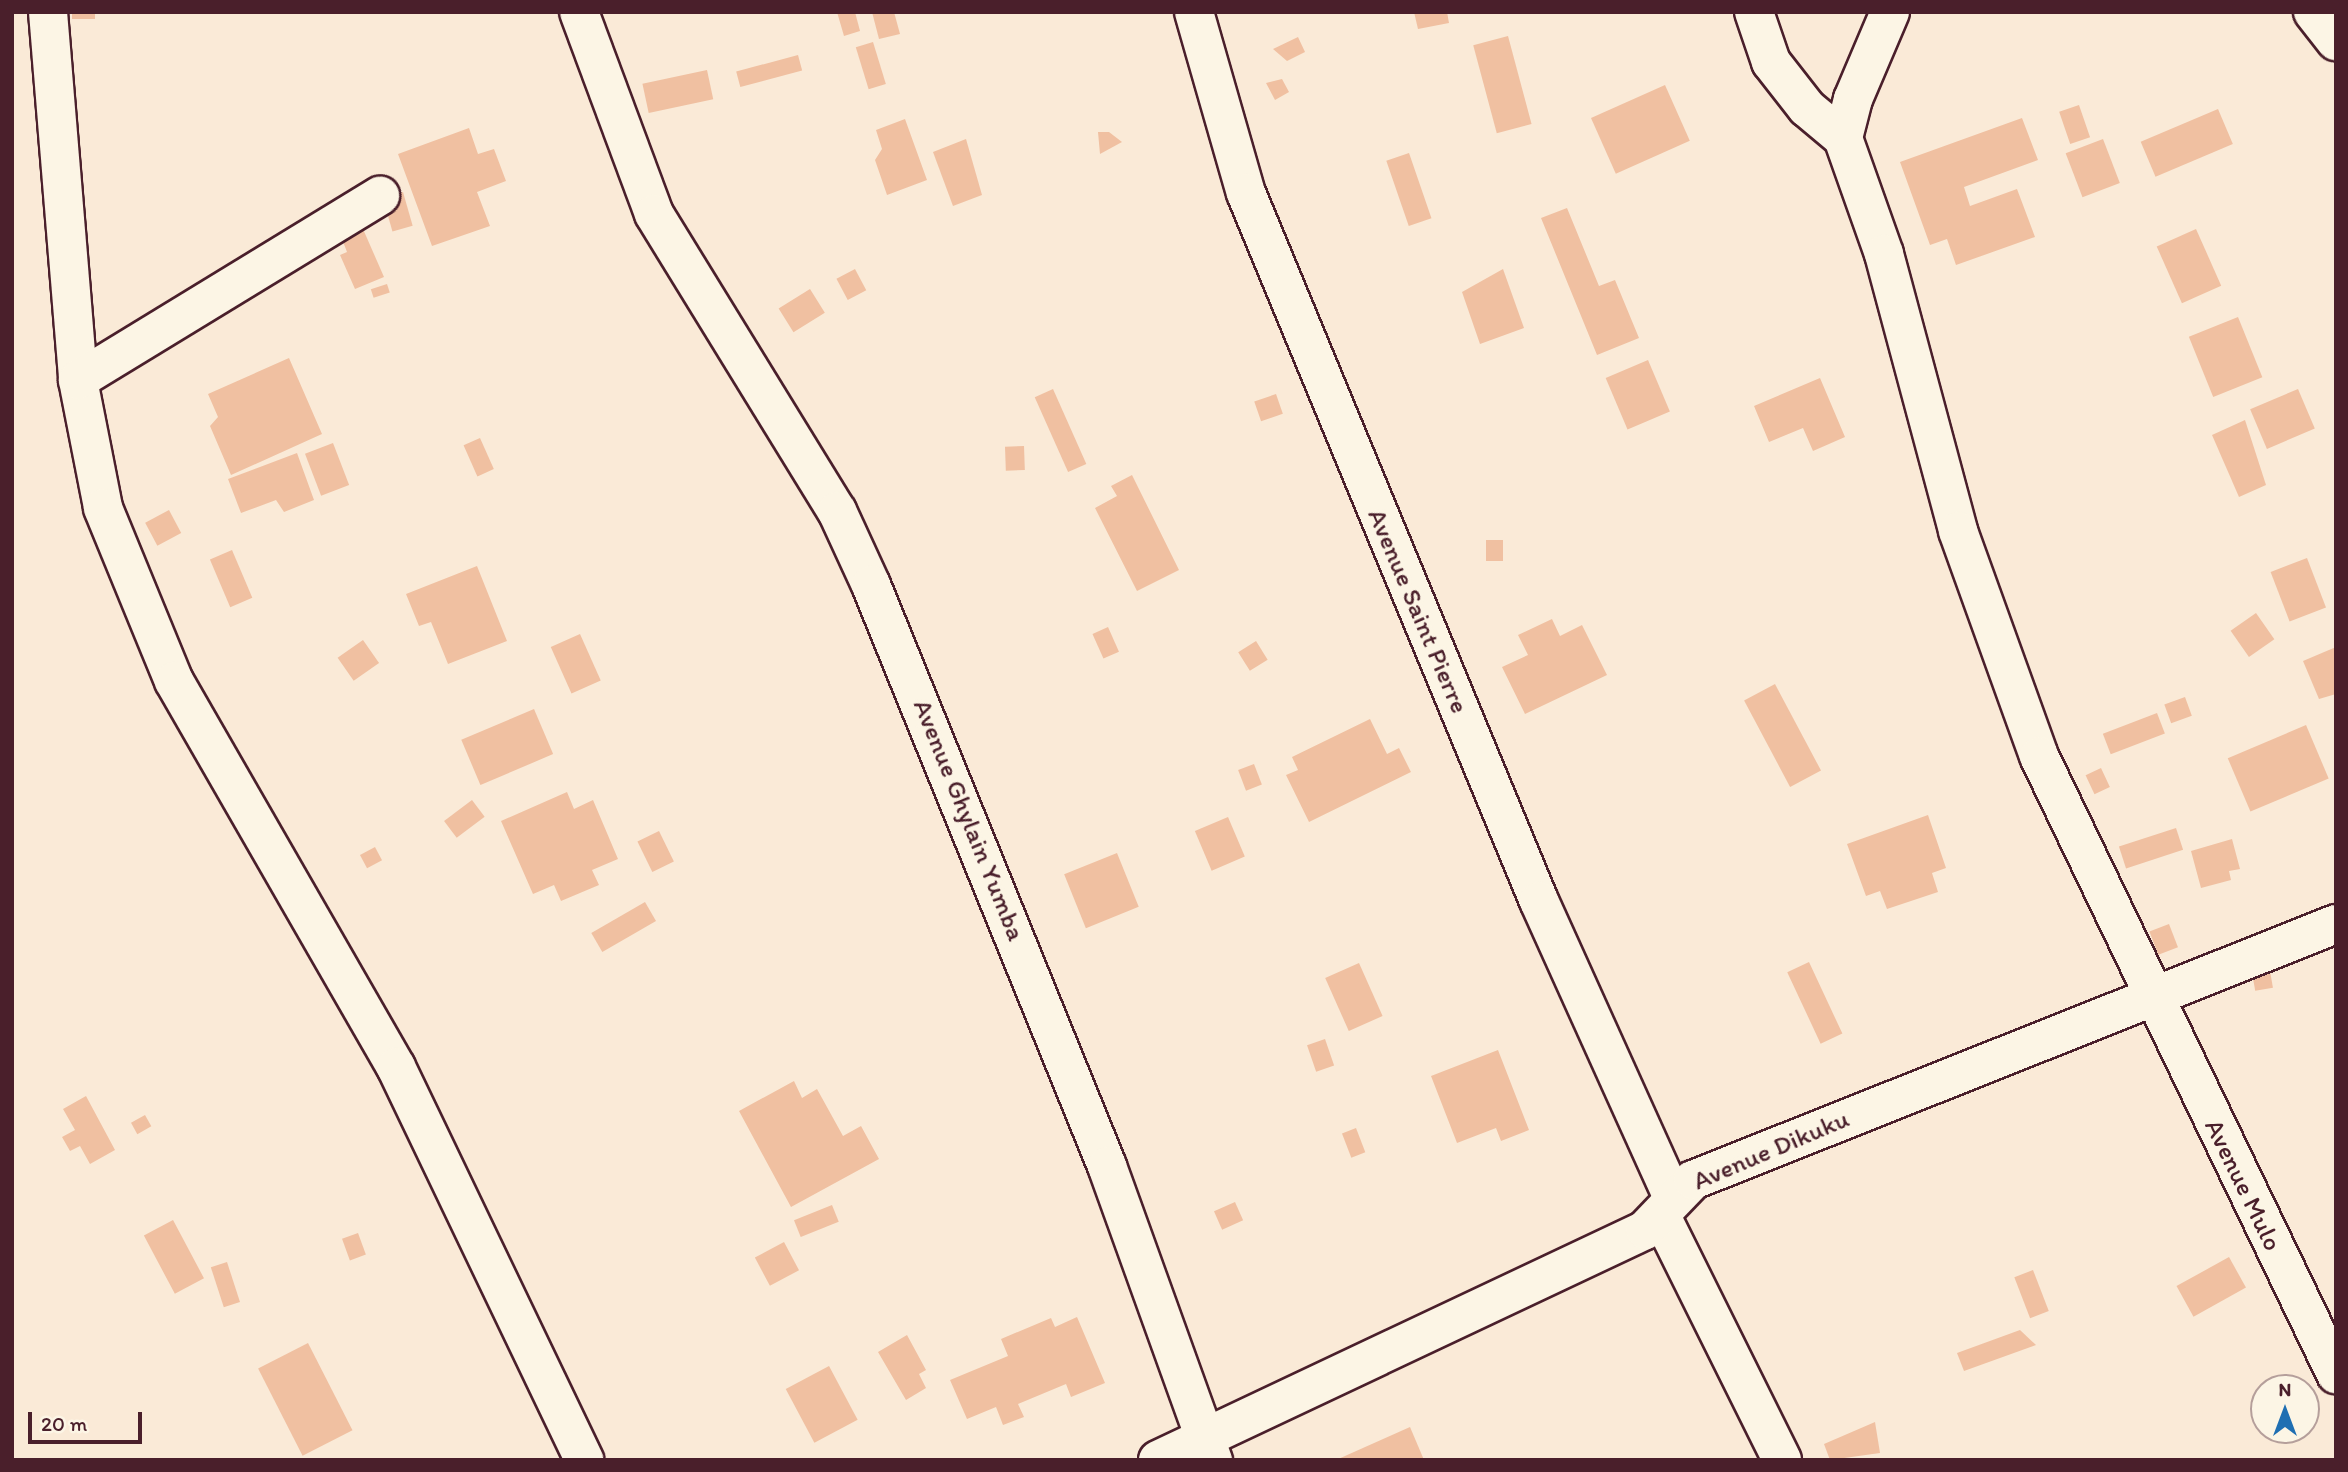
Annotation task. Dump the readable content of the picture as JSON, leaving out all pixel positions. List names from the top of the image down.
{
  "streets": {
    "street": [
      "Avenue Saint Pierre",
      "Avenue Ghylain Yumba",
      "Avenue Dikuku",
      "Avenue Mulo"
    ]
  },
  "crossings": [
    ["Avenue Saint Pierre", "Avenue Dikuku"],
    ["Avenue Ghylain Yumba", "Avenue Dikuku"],
    ["Avenue Dikuku", "Avenue Mulo"]
  ],
  "scale_bar": "20 m",
  "north": "top"
}
